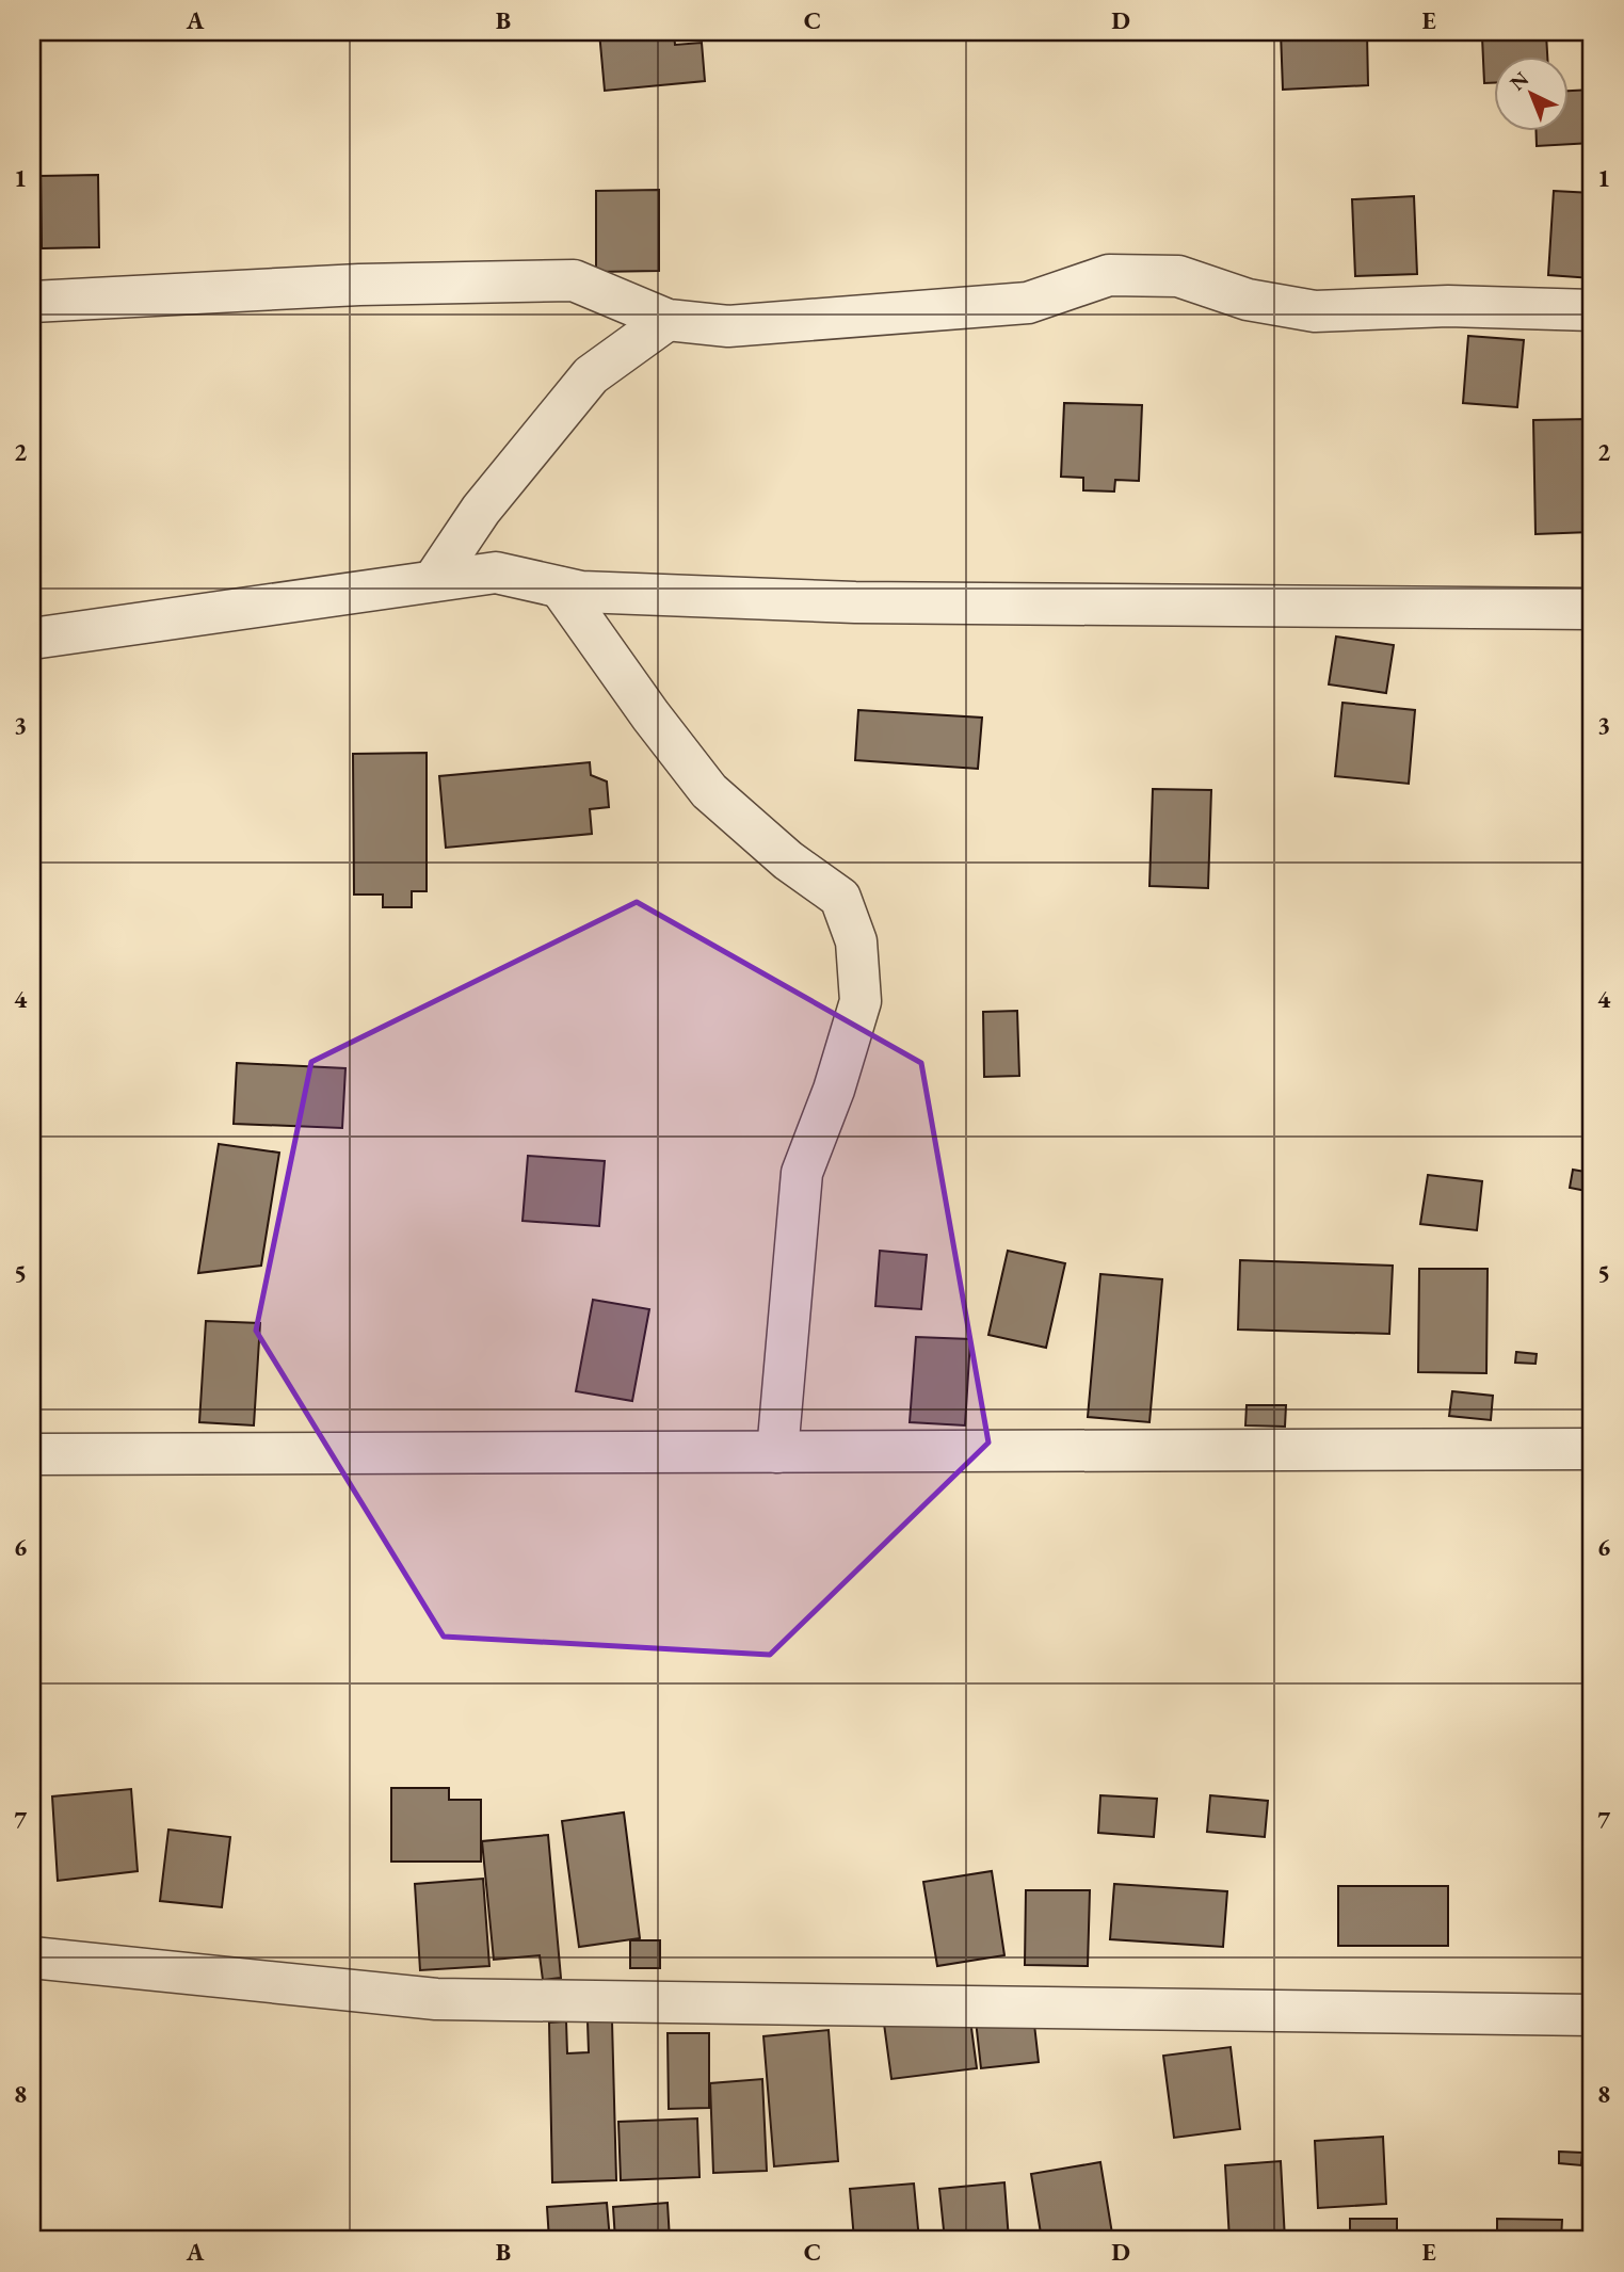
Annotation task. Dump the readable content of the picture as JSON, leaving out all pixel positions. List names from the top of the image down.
{
  "north": "top left",
  "grid": {
    "columns": [
      "A",
      "B",
      "C",
      "D",
      "E"
    ],
    "rows": [
      "1",
      "2",
      "3",
      "4",
      "5",
      "6",
      "7",
      "8"
    ]
  }
}
